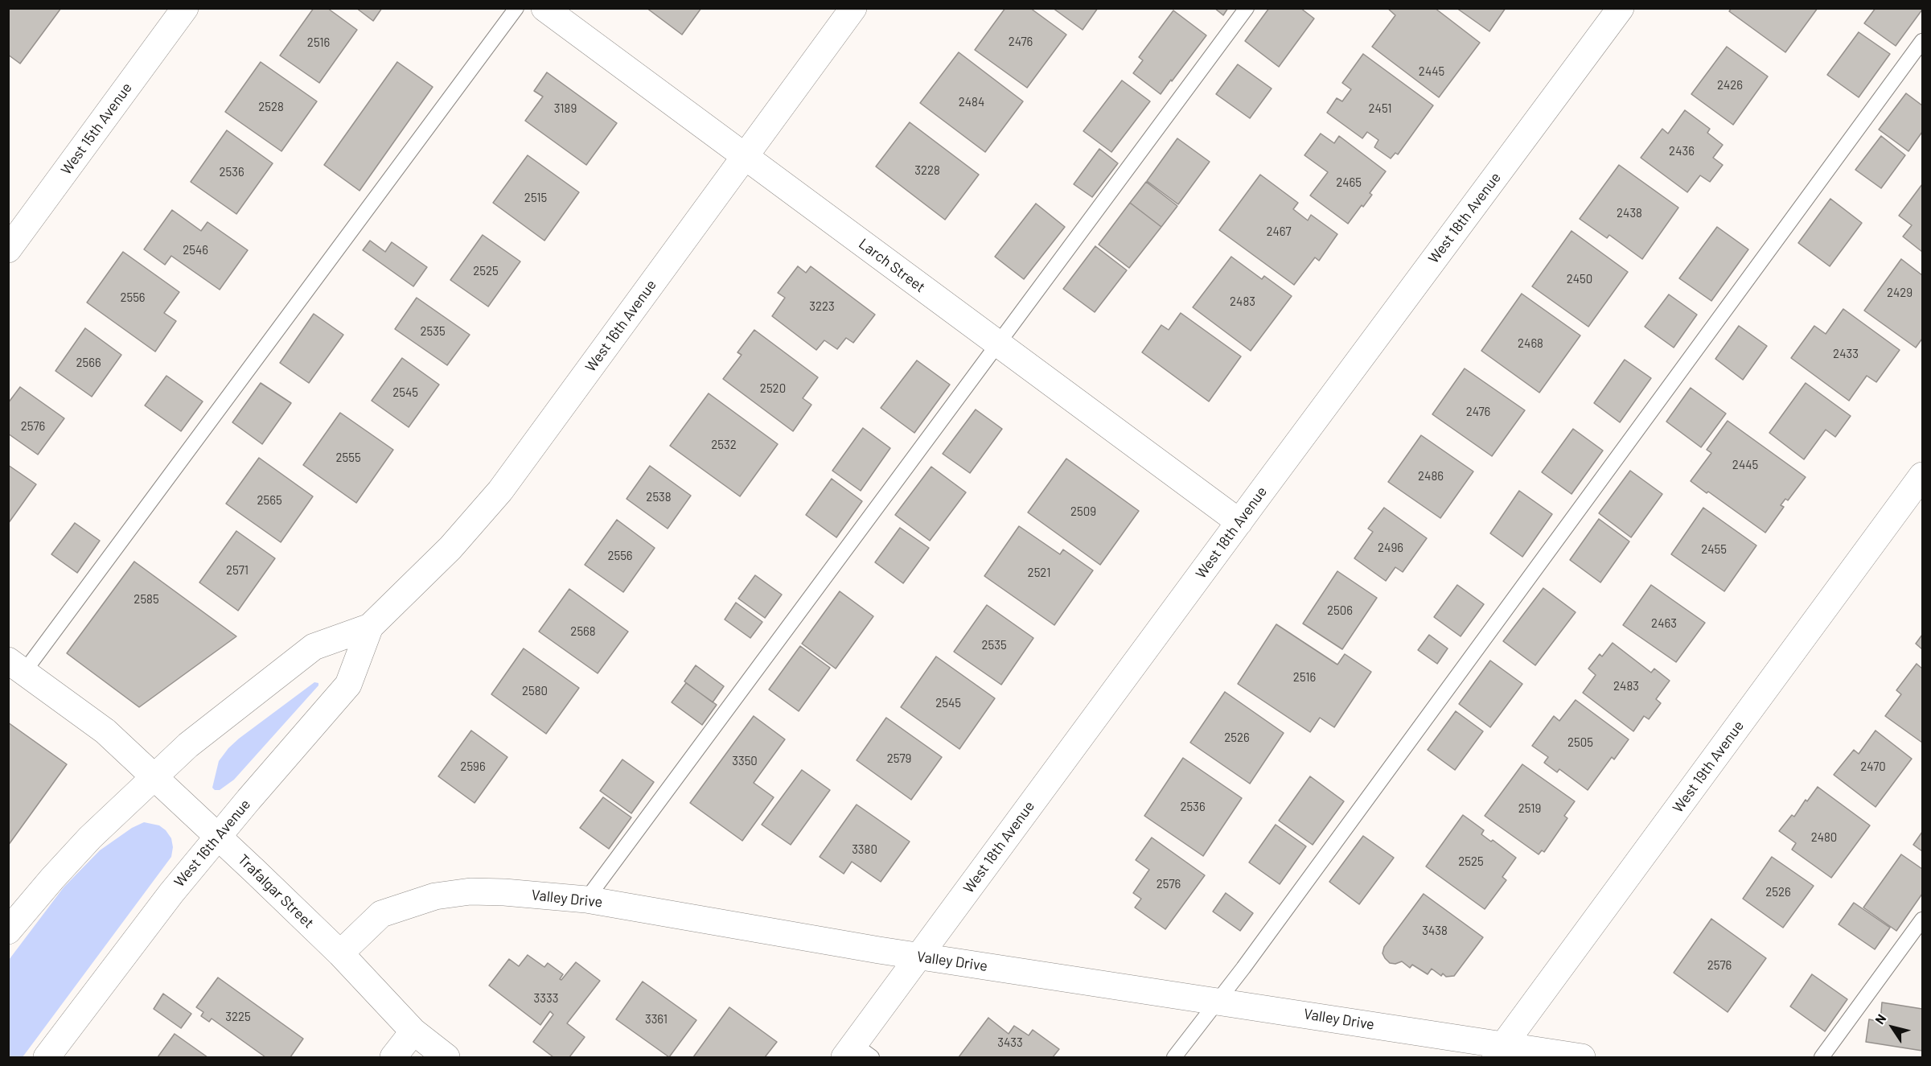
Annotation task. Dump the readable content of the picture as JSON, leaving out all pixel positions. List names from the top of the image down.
{
  "streets": {
    "street": [
      "West 15th Avenue",
      "West 18th Avenue",
      "Larch Street",
      "West 16th Avenue",
      "West 19th Avenue",
      "Trafalgar Street",
      "Valley Drive"
    ]
  },
  "crossings": [
    ["West 18th Avenue", "Larch Street"],
    ["West 18th Avenue", "Valley Drive"],
    ["Larch Street", "West 16th Avenue"],
    ["West 16th Avenue", "Trafalgar Street"],
    ["West 19th Avenue", "Valley Drive"],
    ["Trafalgar Street", "Valley Drive"]
  ],
  "house_numbers": [
    "2476",
    "2516",
    "2445",
    "2426",
    "2484",
    "2528",
    "3189",
    "2451",
    "2436",
    "3228",
    "2536",
    "2465",
    "2515",
    "2438",
    "2467",
    "2546",
    "2525",
    "2450",
    "2429",
    "2556",
    "2483",
    "3223",
    "2535",
    "2468",
    "2433",
    "2566",
    "2520",
    "2545",
    "2476",
    "2576",
    "2532",
    "2555",
    "2445",
    "2486",
    "2538",
    "2565",
    "2509",
    "2496",
    "2455",
    "2556",
    "2571",
    "2521",
    "2585",
    "2506",
    "2463",
    "2568",
    "2535",
    "2516",
    "2483",
    "2580",
    "2545",
    "2526",
    "2505",
    "2579",
    "3350",
    "2596",
    "2470",
    "2536",
    "2519",
    "2480",
    "3380",
    "2525",
    "2576",
    "2526",
    "3438",
    "2576",
    "3333",
    "3225",
    "3361",
    "3433"
  ],
  "north": "top left"
}
